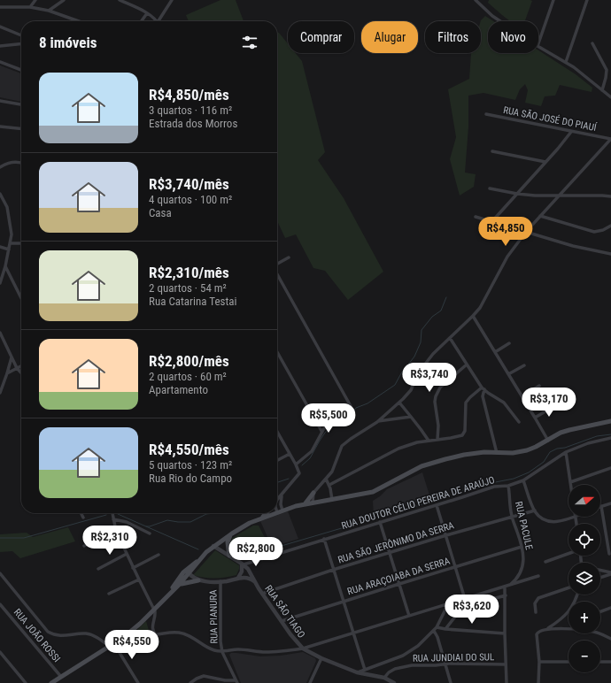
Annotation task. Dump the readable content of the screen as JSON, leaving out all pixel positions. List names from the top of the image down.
{
  "streets": {
    "street": [
      "RUA SÃO JOSÉ DO PIAUÍ",
      "RUA DOUTOR CÉLIO PEREIRA DE ARAÚJO",
      "RUA PACULE",
      "RUA SÃO JERÔNIMO DA SERRA",
      "RUA ARAÇOIABA DA SERRA",
      "RUA SÃO TIAGO",
      "RUA PIANURA",
      "RUA JOÃO ROSSI",
      "RUA JUNDIAI DO SUL"
    ]
  },
  "crossings": [
    ["RUA DOUTOR CÉLIO PEREIRA DE ARAÚJO", "RUA PACULE"],
    ["RUA DOUTOR CÉLIO PEREIRA DE ARAÚJO", "RUA SÃO TIAGO"],
    ["RUA PACULE", "RUA SÃO JERÔNIMO DA SERRA"],
    ["RUA PACULE", "RUA ARAÇOIABA DA SERRA"],
    ["RUA SÃO JERÔNIMO DA SERRA", "RUA SÃO TIAGO"],
    ["RUA ARAÇOIABA DA SERRA", "RUA SÃO TIAGO"],
    ["RUA SÃO TIAGO", "RUA JUNDIAI DO SUL"]
  ],
  "north": "right",
  "page": {
    "chip": [
      "Comprar",
      "Alugar",
      "Filtros",
      "Novo"
    ],
    "heading": "8 imóveis",
    "list": [
      {
        "name": "R$4,850/mês",
        "note": "3 quartos · 116 m² · Estrada dos Morros"
      },
      {
        "name": "R$3,740/mês",
        "note": "4 quartos · 100 m² · Casa"
      },
      {
        "name": "R$2,310/mês",
        "note": "2 quartos · 54 m² · Rua Catarina Testai"
      },
      {
        "name": "R$2,800/mês",
        "note": "2 quartos · 60 m² · Apartamento"
      },
      {
        "name": "R$4,550/mês",
        "note": "5 quartos · 123 m² · Rua Rio do Campo"
      }
    ],
    "price": [
      "R$4,850",
      "R$3,740",
      "R$3,170",
      "R$5,500",
      "R$2,310",
      "R$2,800",
      "R$3,620",
      "R$4,550"
    ],
    "map_buttons": ["+", "−"]
  }
}
